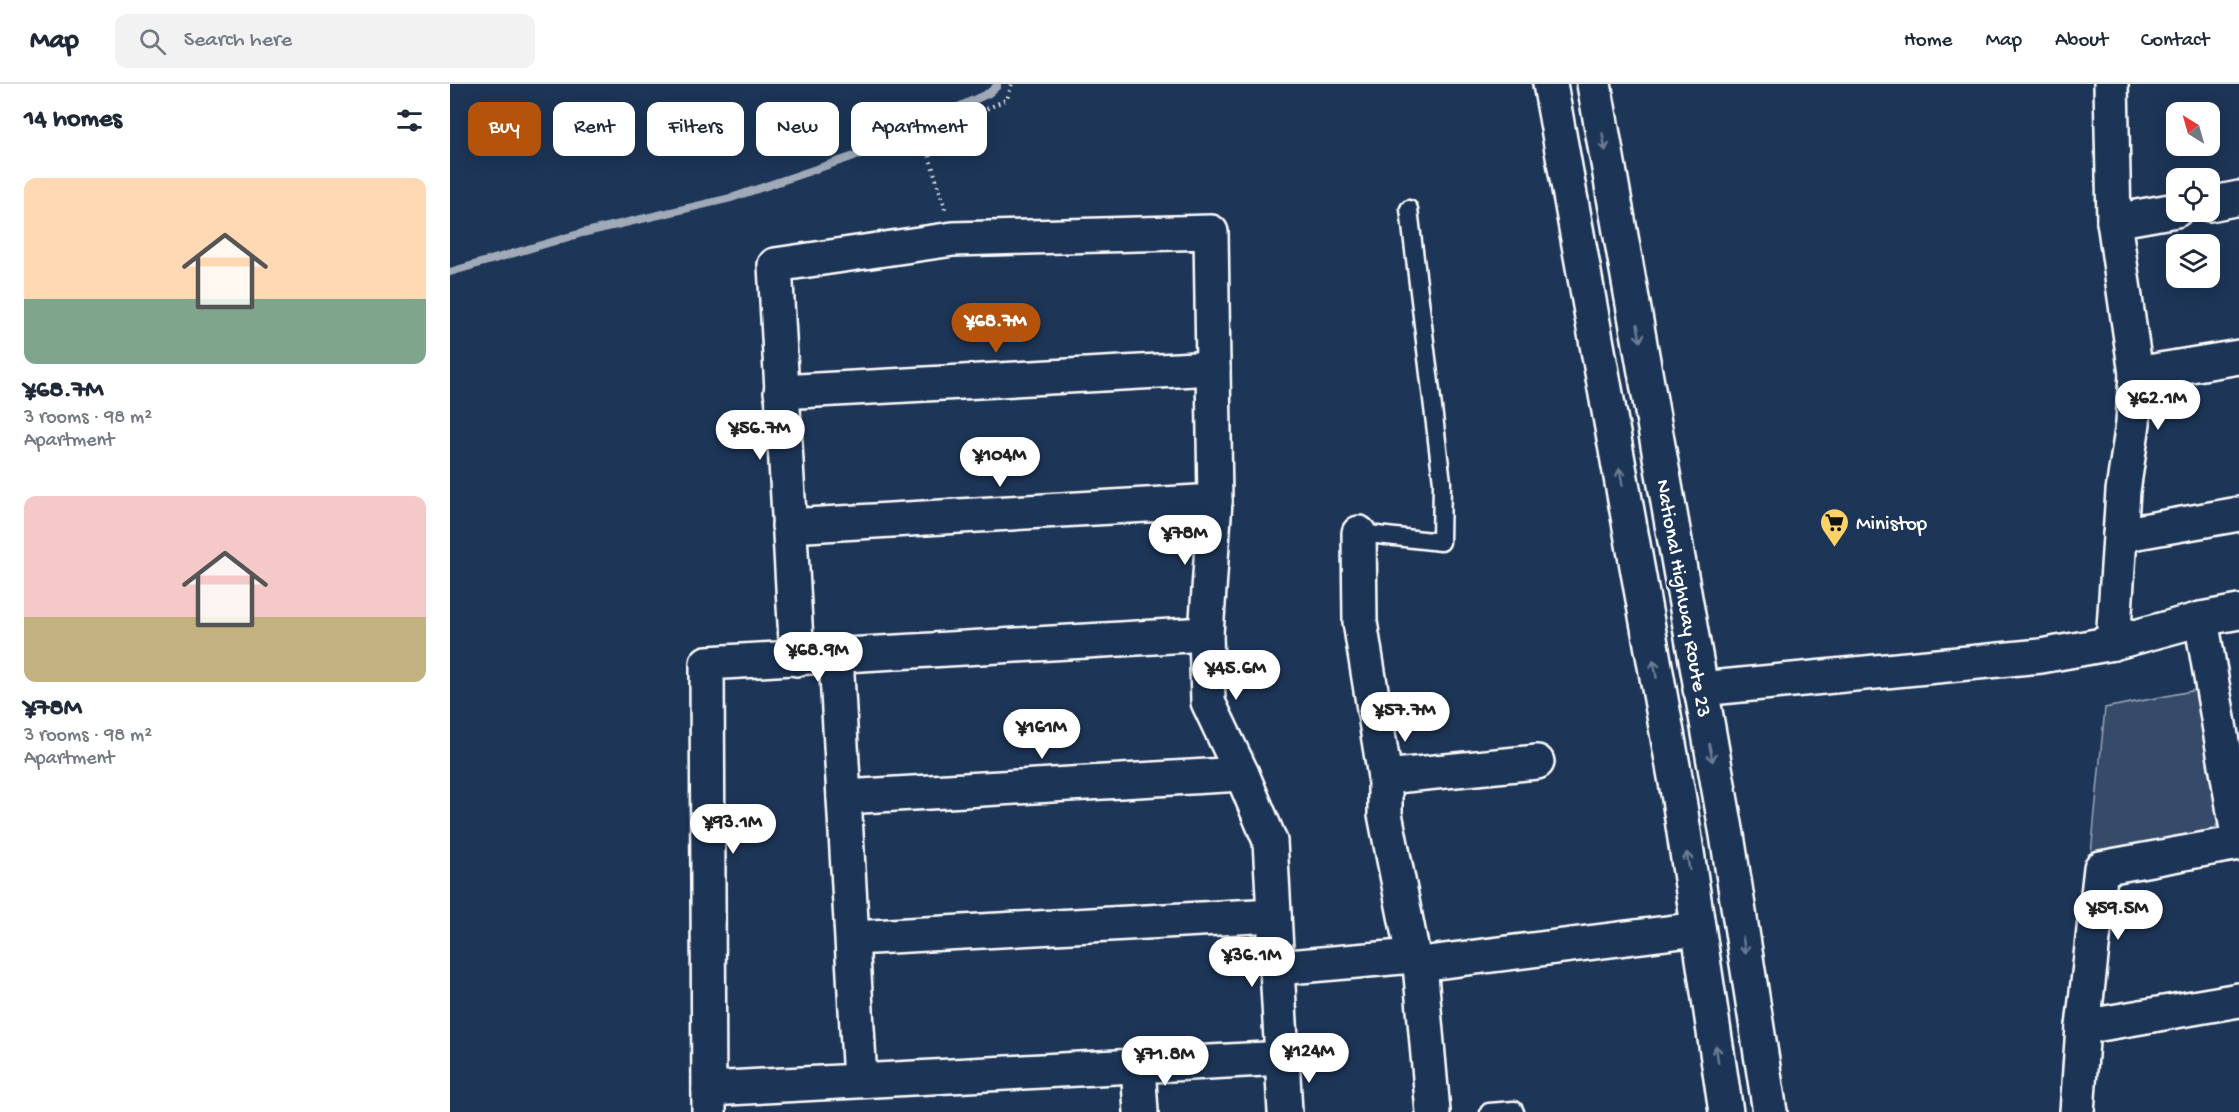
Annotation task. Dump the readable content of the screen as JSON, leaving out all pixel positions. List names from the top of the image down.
{
  "streets": {
    "main road": ["National Highway Route 23"]
  },
  "places": {
    "supermarket": ["Ministop"]
  },
  "north": "top left",
  "page": {
    "header": "Map",
    "search": "Search here",
    "nav": [
      "Home",
      "Map",
      "About",
      "Contact"
    ],
    "heading": "14 homes",
    "chip": [
      "Buy",
      "Rent",
      "Filters",
      "New",
      "Apartment"
    ],
    "list": [
      {
        "name": "¥68.7M",
        "note": "3 rooms · 98 m² · Apartment"
      },
      {
        "name": "¥78M",
        "note": "3 rooms · 98 m² · Apartment"
      }
    ],
    "price": [
      "¥68.7M",
      "¥62.1M",
      "¥56.7M",
      "¥104M",
      "¥78M",
      "¥68.9M",
      "¥45.6M",
      "¥57.7M",
      "¥161M",
      "¥93.1M",
      "¥59.5M",
      "¥36.1M",
      "¥124M",
      "¥71.8M"
    ]
  }
}
